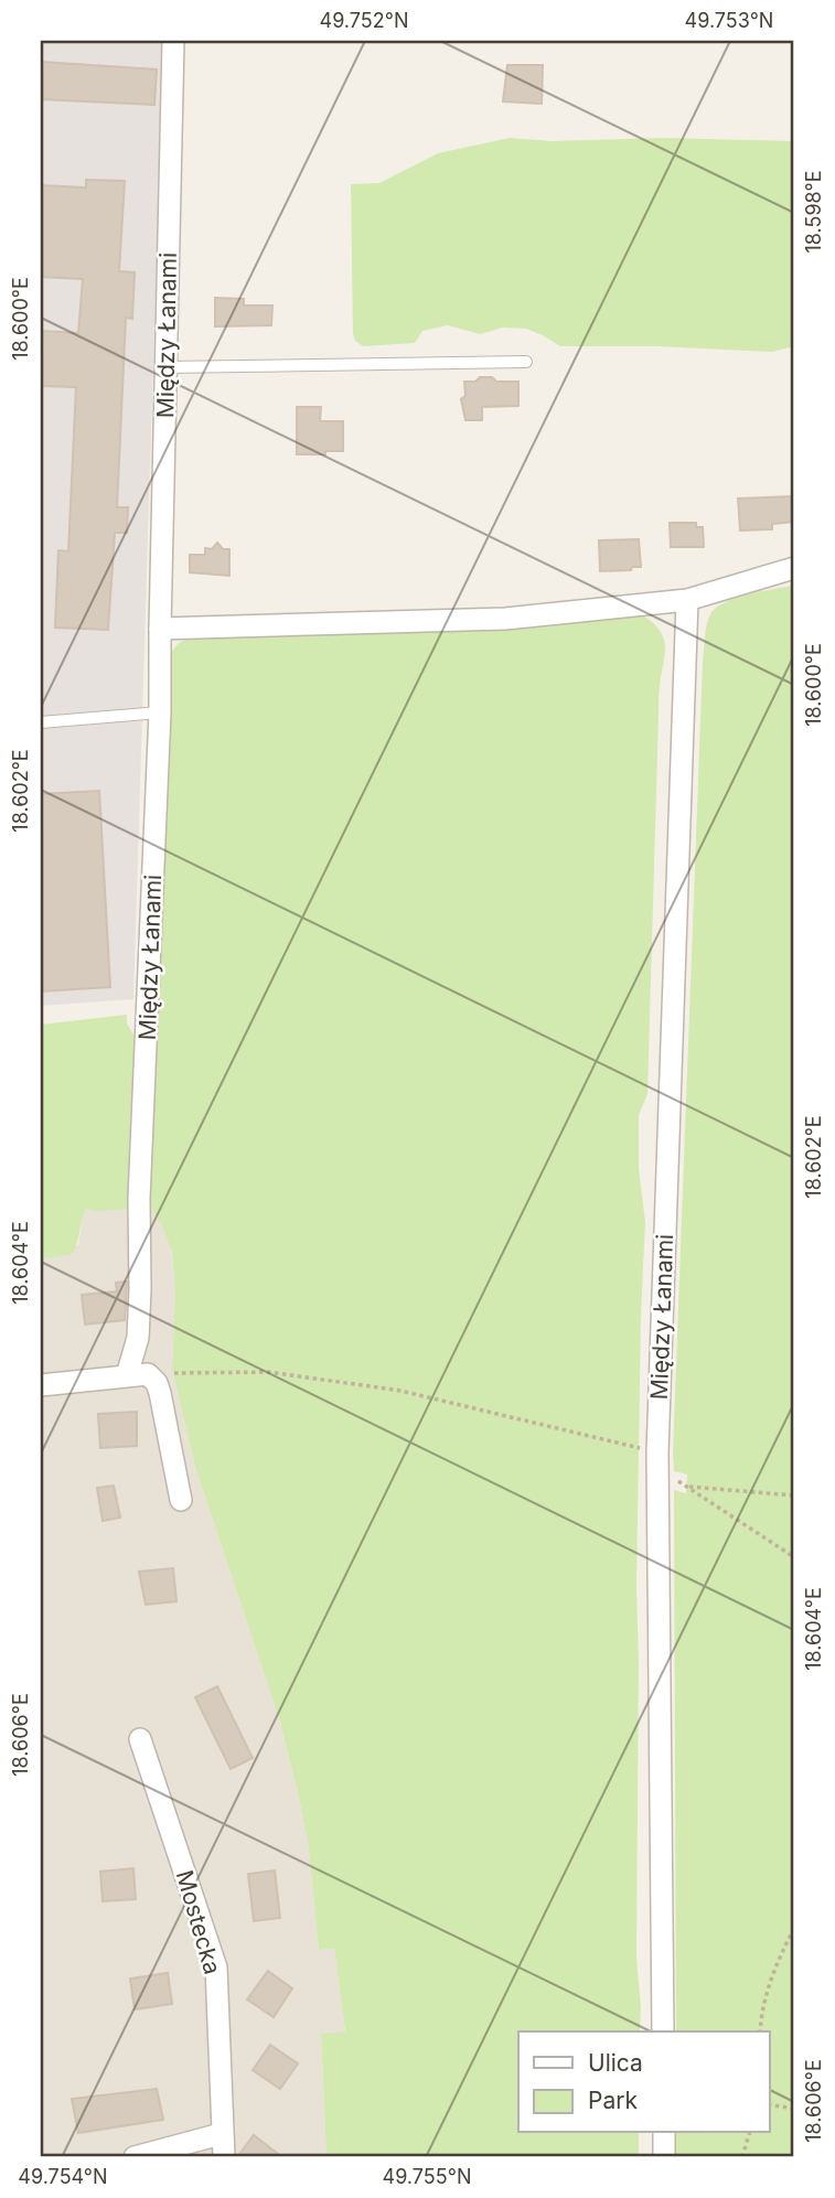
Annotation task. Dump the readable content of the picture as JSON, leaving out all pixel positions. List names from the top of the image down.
{
  "streets": {
    "street": ["Między Łanami", "Mostecka"]
  },
  "legend": ["Ulica", "Park"],
  "coordinates": [
    "49.752°N",
    "49.753°N",
    "18.598°E",
    "18.600°E",
    "18.602°E",
    "18.604°E",
    "18.606°E",
    "49.754°N",
    "49.755°N"
  ]
}
